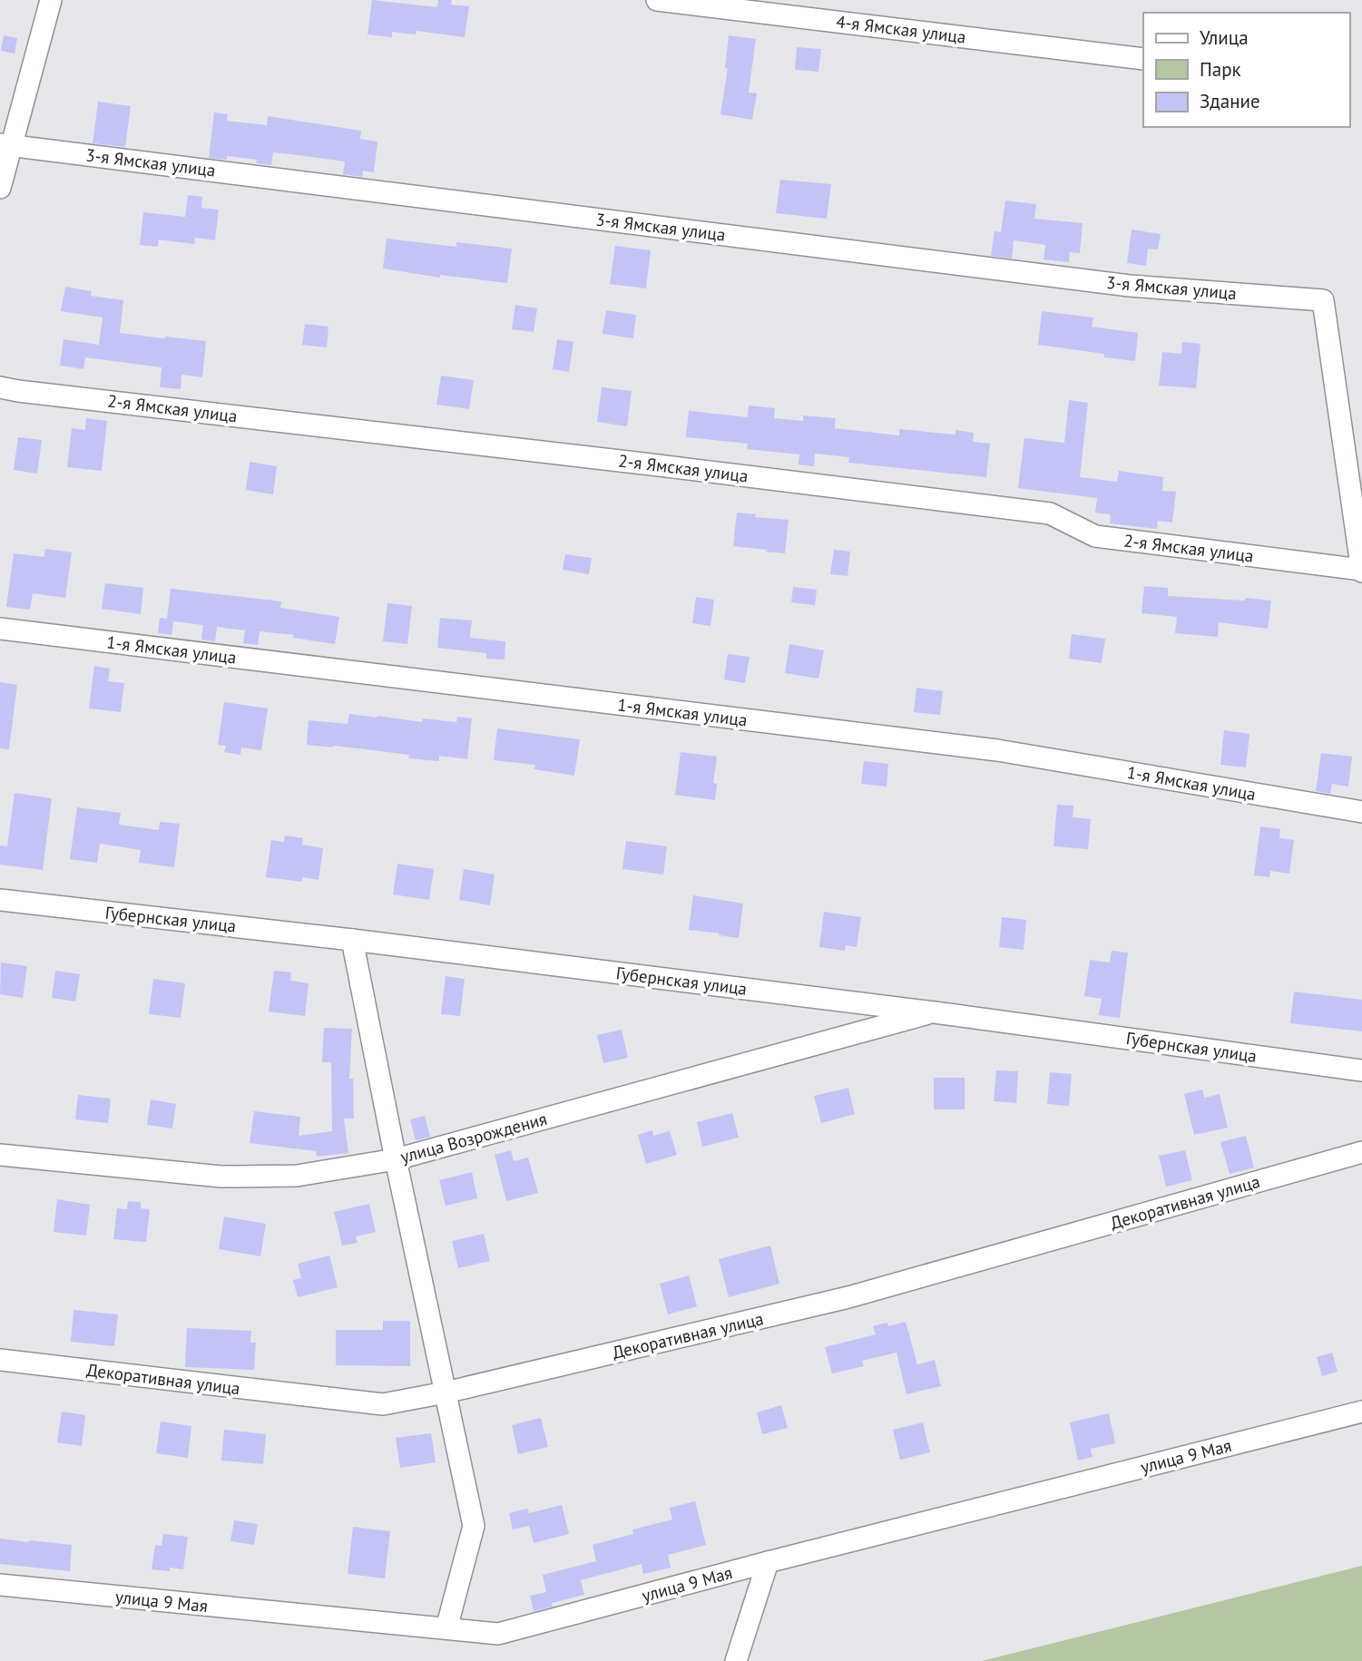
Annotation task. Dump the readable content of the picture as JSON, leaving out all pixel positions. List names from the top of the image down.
{
  "streets": {
    "street": [
      "4-я Ямская улица",
      "3-я Ямская улица",
      "2-я Ямская улица",
      "1-я Ямская улица",
      "Губернская улица",
      "улица Возрождения",
      "Декоративная улица",
      "улица 9 Мая"
    ]
  },
  "crossings": [
    ["3-я Ямская улица", "2-я Ямская улица"],
    ["Губернская улица", "улица Возрождения"]
  ],
  "legend": ["Улица", "Парк", "Здание"]
}
